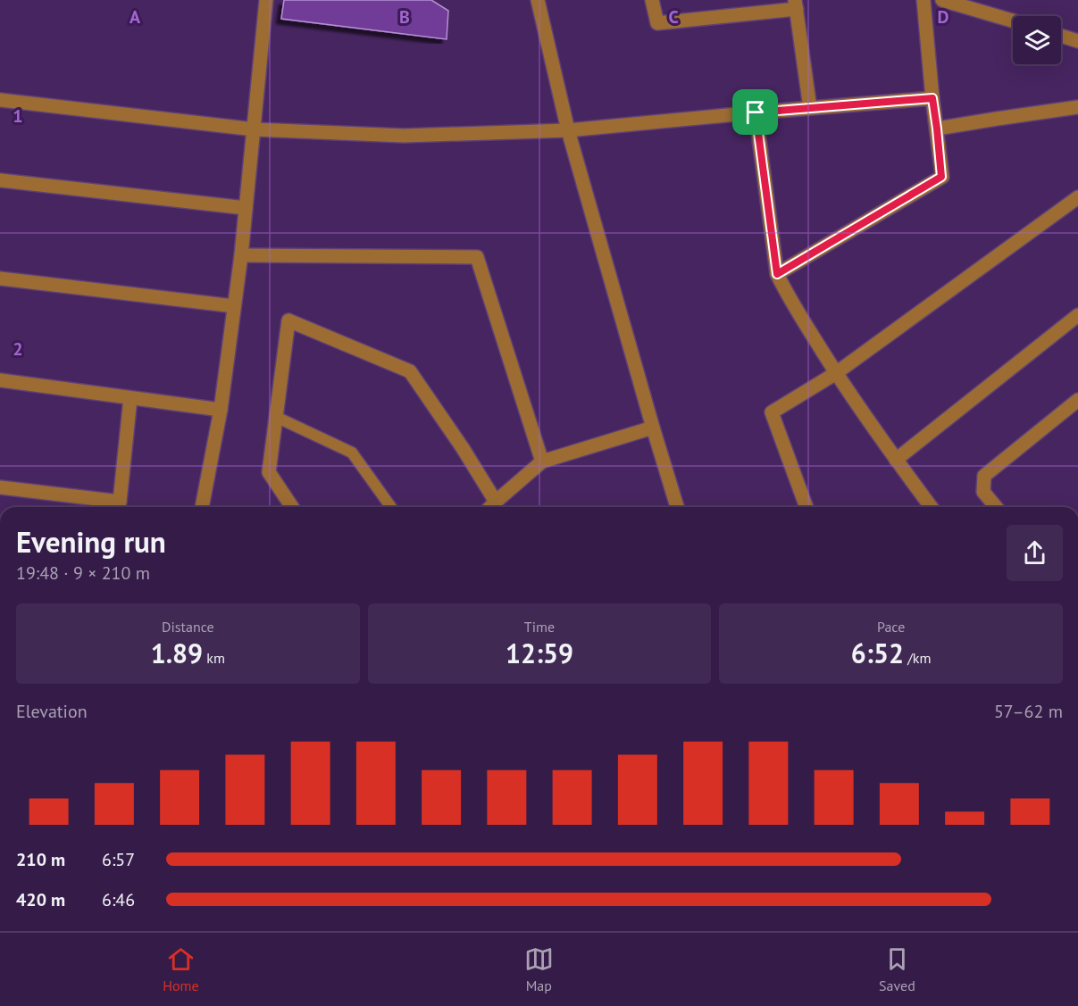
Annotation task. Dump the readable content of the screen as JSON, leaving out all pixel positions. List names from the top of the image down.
{
  "page": {
    "heading": ["Evening run", "19:48 · 9 × 210 m"],
    "stats": [
      ["Distance", "1.89 km"],
      ["Time", "12:59"],
      ["Pace", "6:52 /km"]
    ],
    "chart": ["Elevation", "57–62 m"],
    "list": [
      {
        "name": "210 m",
        "note": "6:57"
      },
      {
        "name": "420 m",
        "note": "6:46"
      }
    ],
    "tabs": ["Home", "Map", "Saved"]
  },
  "grid": {
    "columns": [
      "A",
      "B",
      "C",
      "D"
    ],
    "rows": ["1", "2"]
  }
}
